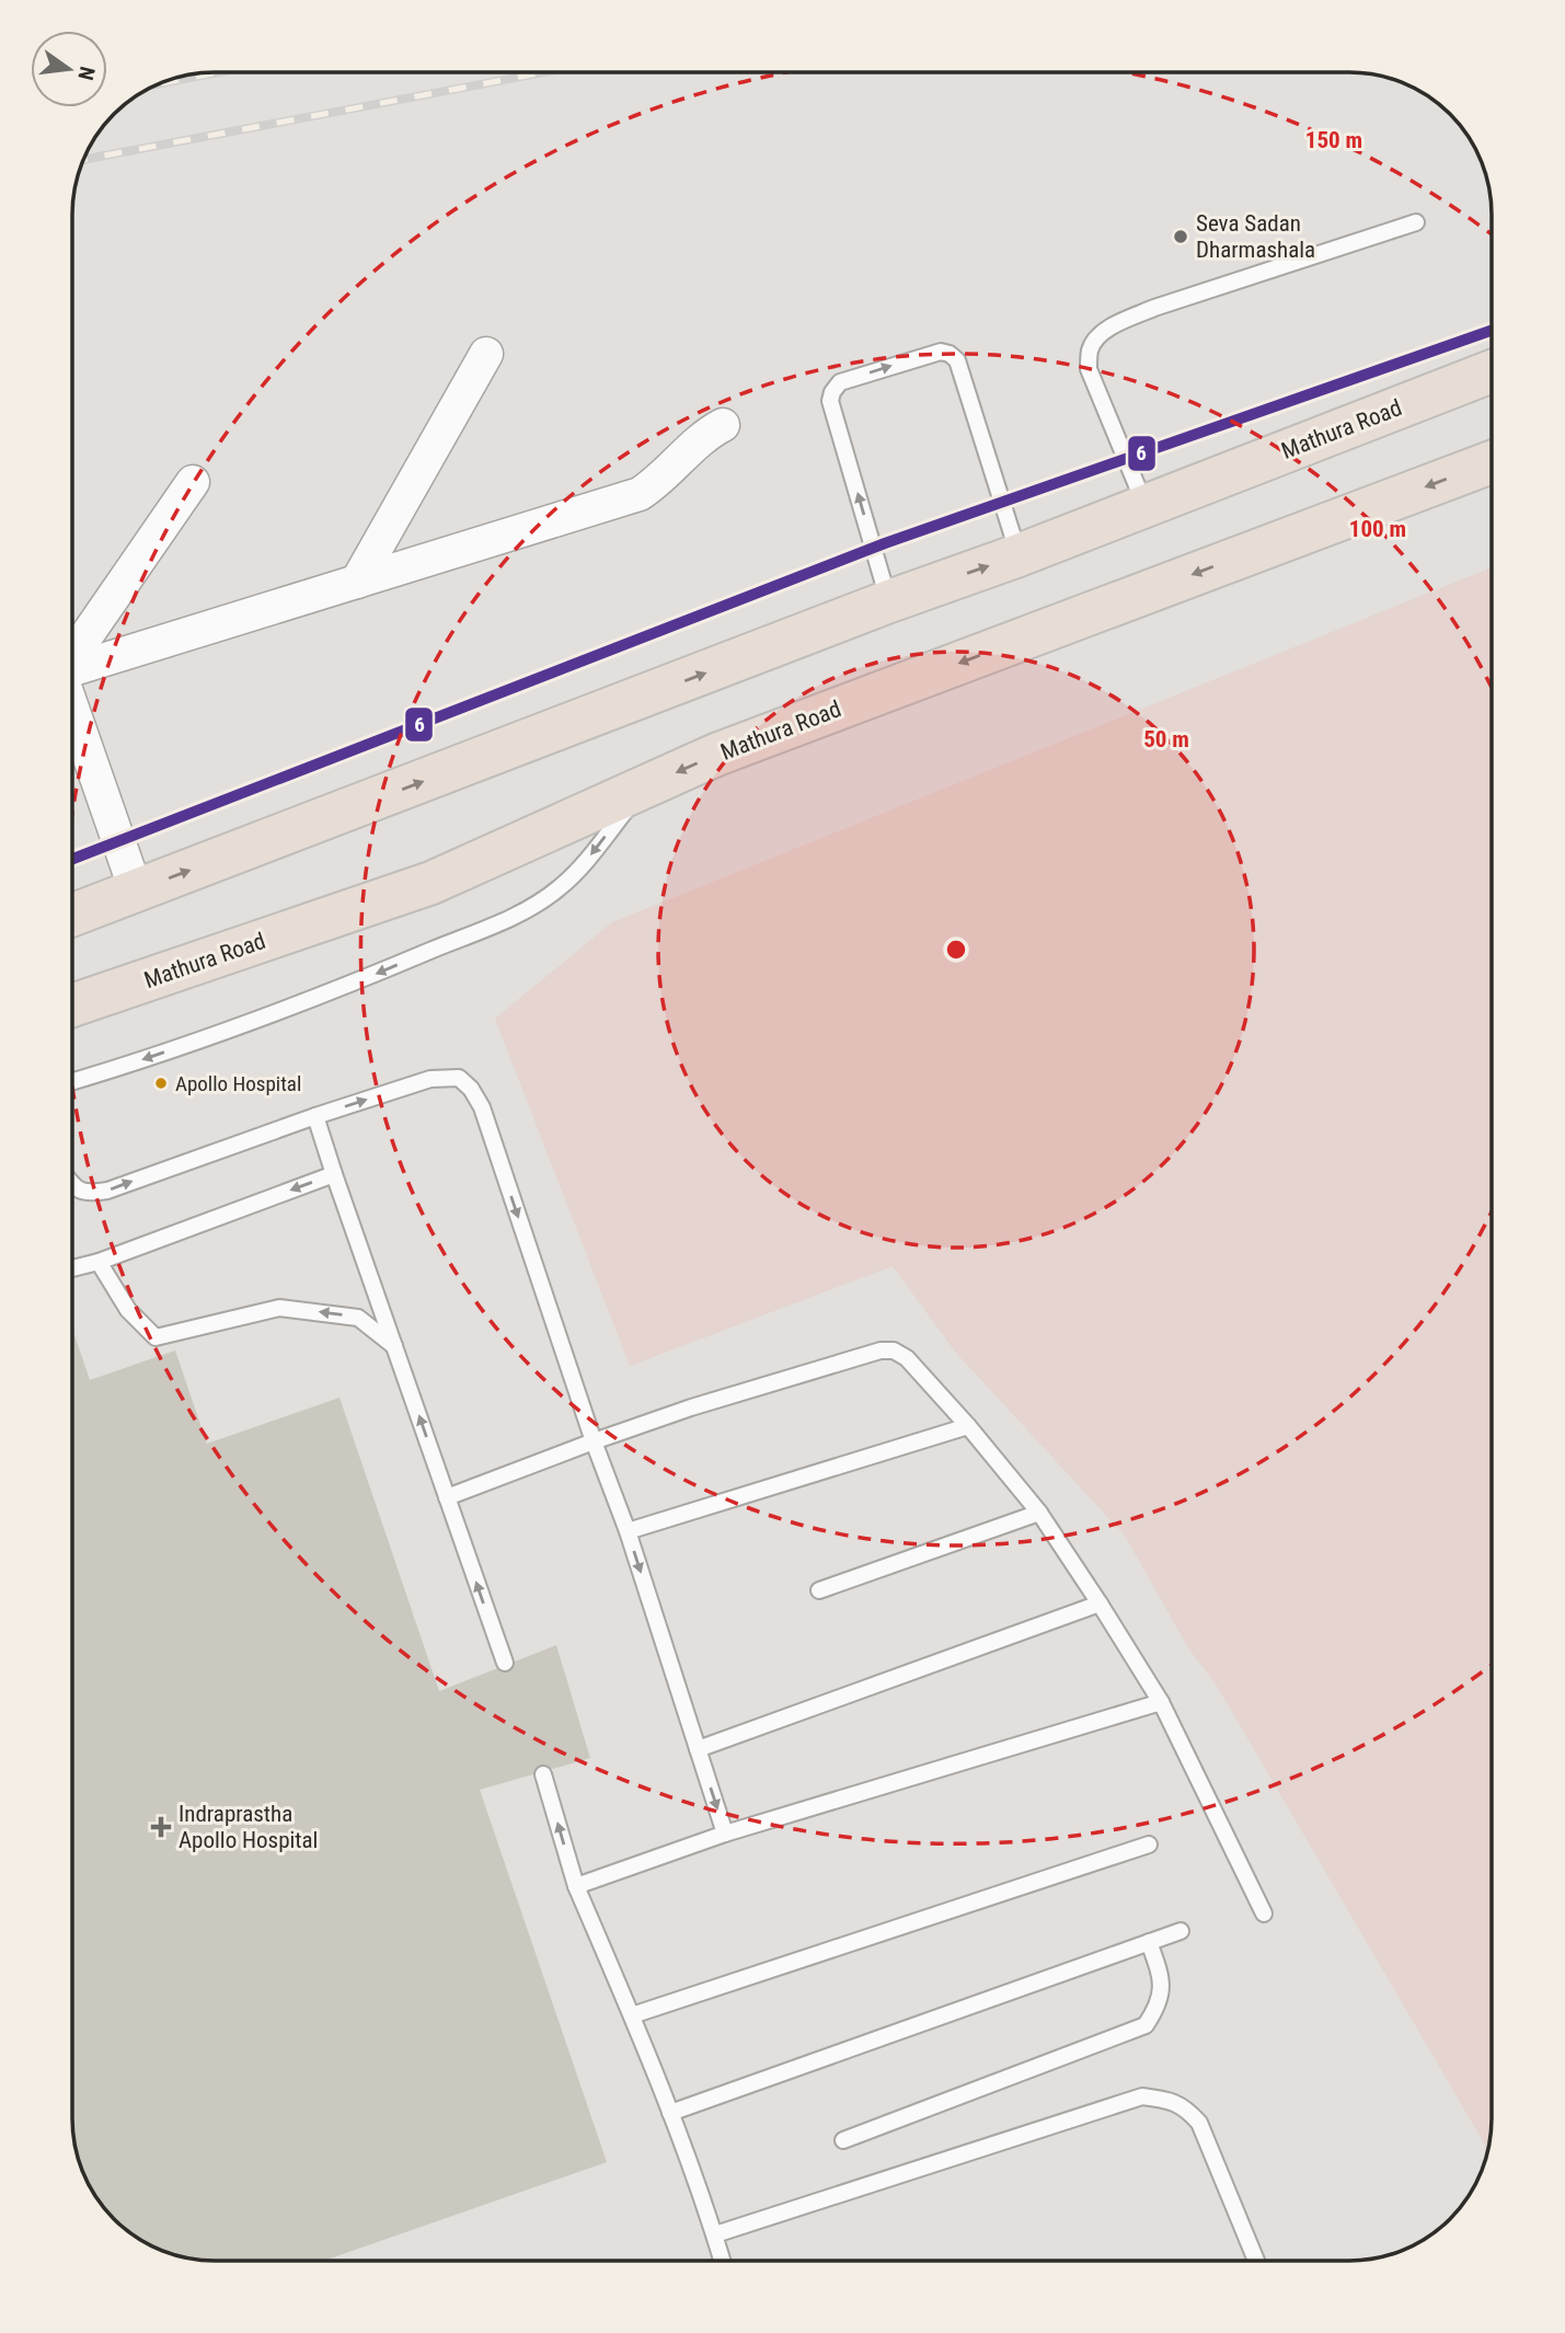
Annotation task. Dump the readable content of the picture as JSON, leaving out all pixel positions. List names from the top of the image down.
{
  "streets": {
    "highway": ["Mathura Road"]
  },
  "places": {
    "other": ["Seva Sadan Dharmashala", "Apollo Hospital"],
    "health": ["Indraprastha Apollo Hospital"]
  },
  "lines": ["transit line 6"],
  "north": "right",
  "rings": ["150 m", "100 m", "50 m"]
}
